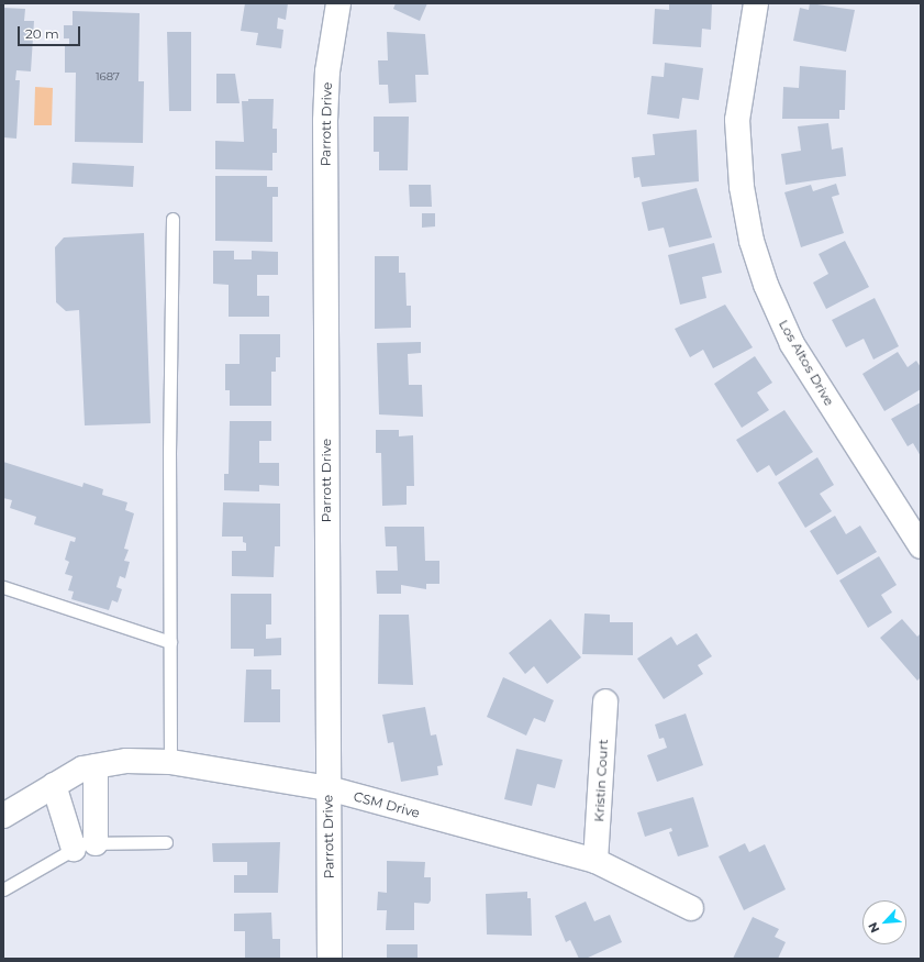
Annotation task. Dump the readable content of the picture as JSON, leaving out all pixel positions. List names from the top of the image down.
{
  "streets": {
    "street": [
      "Parrott Drive",
      "Los Altos Drive",
      "Kristin Court",
      "CSM Drive"
    ]
  },
  "crossings": [
    ["Parrott Drive", "CSM Drive"],
    ["Kristin Court", "CSM Drive"]
  ],
  "house_numbers": ["1687"],
  "scale_bar": "20 m",
  "north": "bottom left"
}
